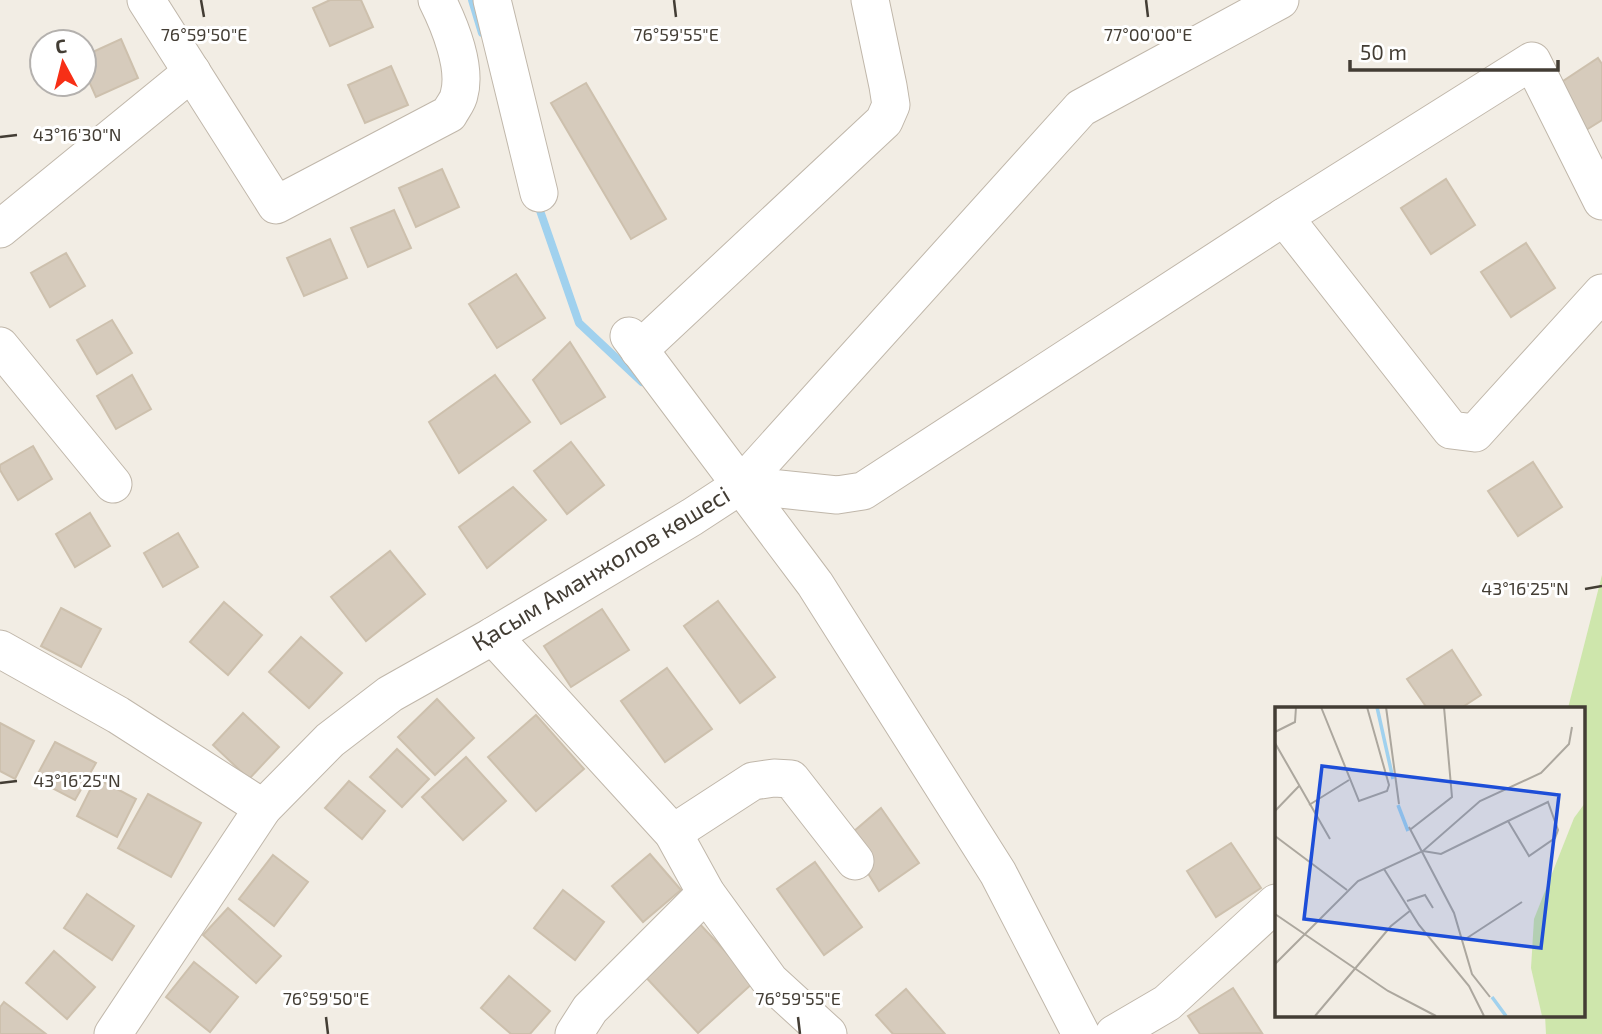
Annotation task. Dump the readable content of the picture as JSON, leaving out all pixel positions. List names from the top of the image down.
{
  "streets": {
    "street": ["Қасым Аманжолов көшесі"]
  },
  "scale_bar": "50 m",
  "north": "top",
  "coordinates": [
    "76°59'50\"E",
    "76°59'55\"E",
    "77°00'00\"E",
    "43°16'30\"N",
    "43°16'25\"N"
  ]
}
